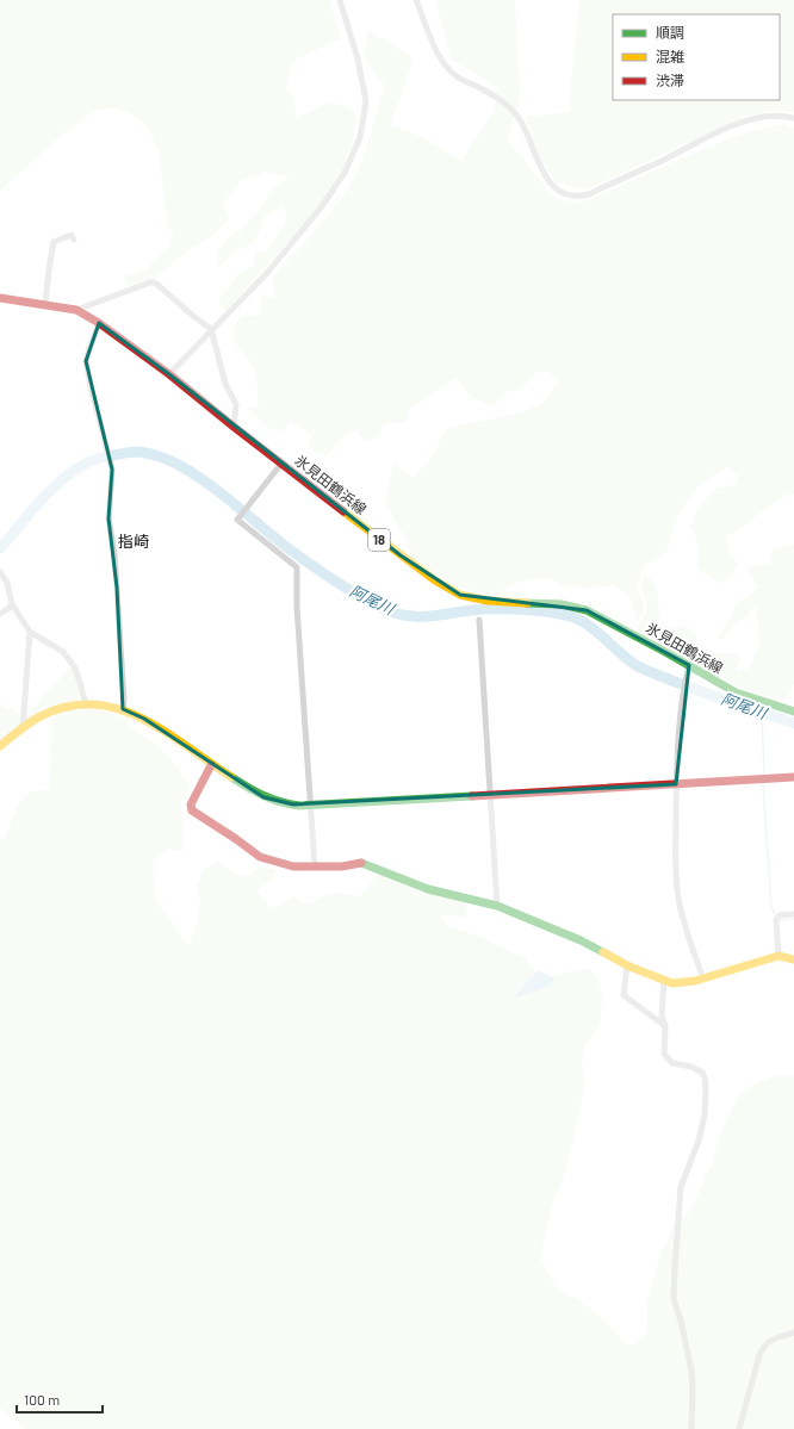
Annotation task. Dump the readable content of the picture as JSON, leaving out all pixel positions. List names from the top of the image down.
{
  "streets": {
    "street": ["氷見田鶴浜線", "18"]
  },
  "districts": ["指崎"],
  "water": ["阿尾川"],
  "legend": ["順調", "混雑", "渋滞"],
  "scale_bar": "100 m"
}
